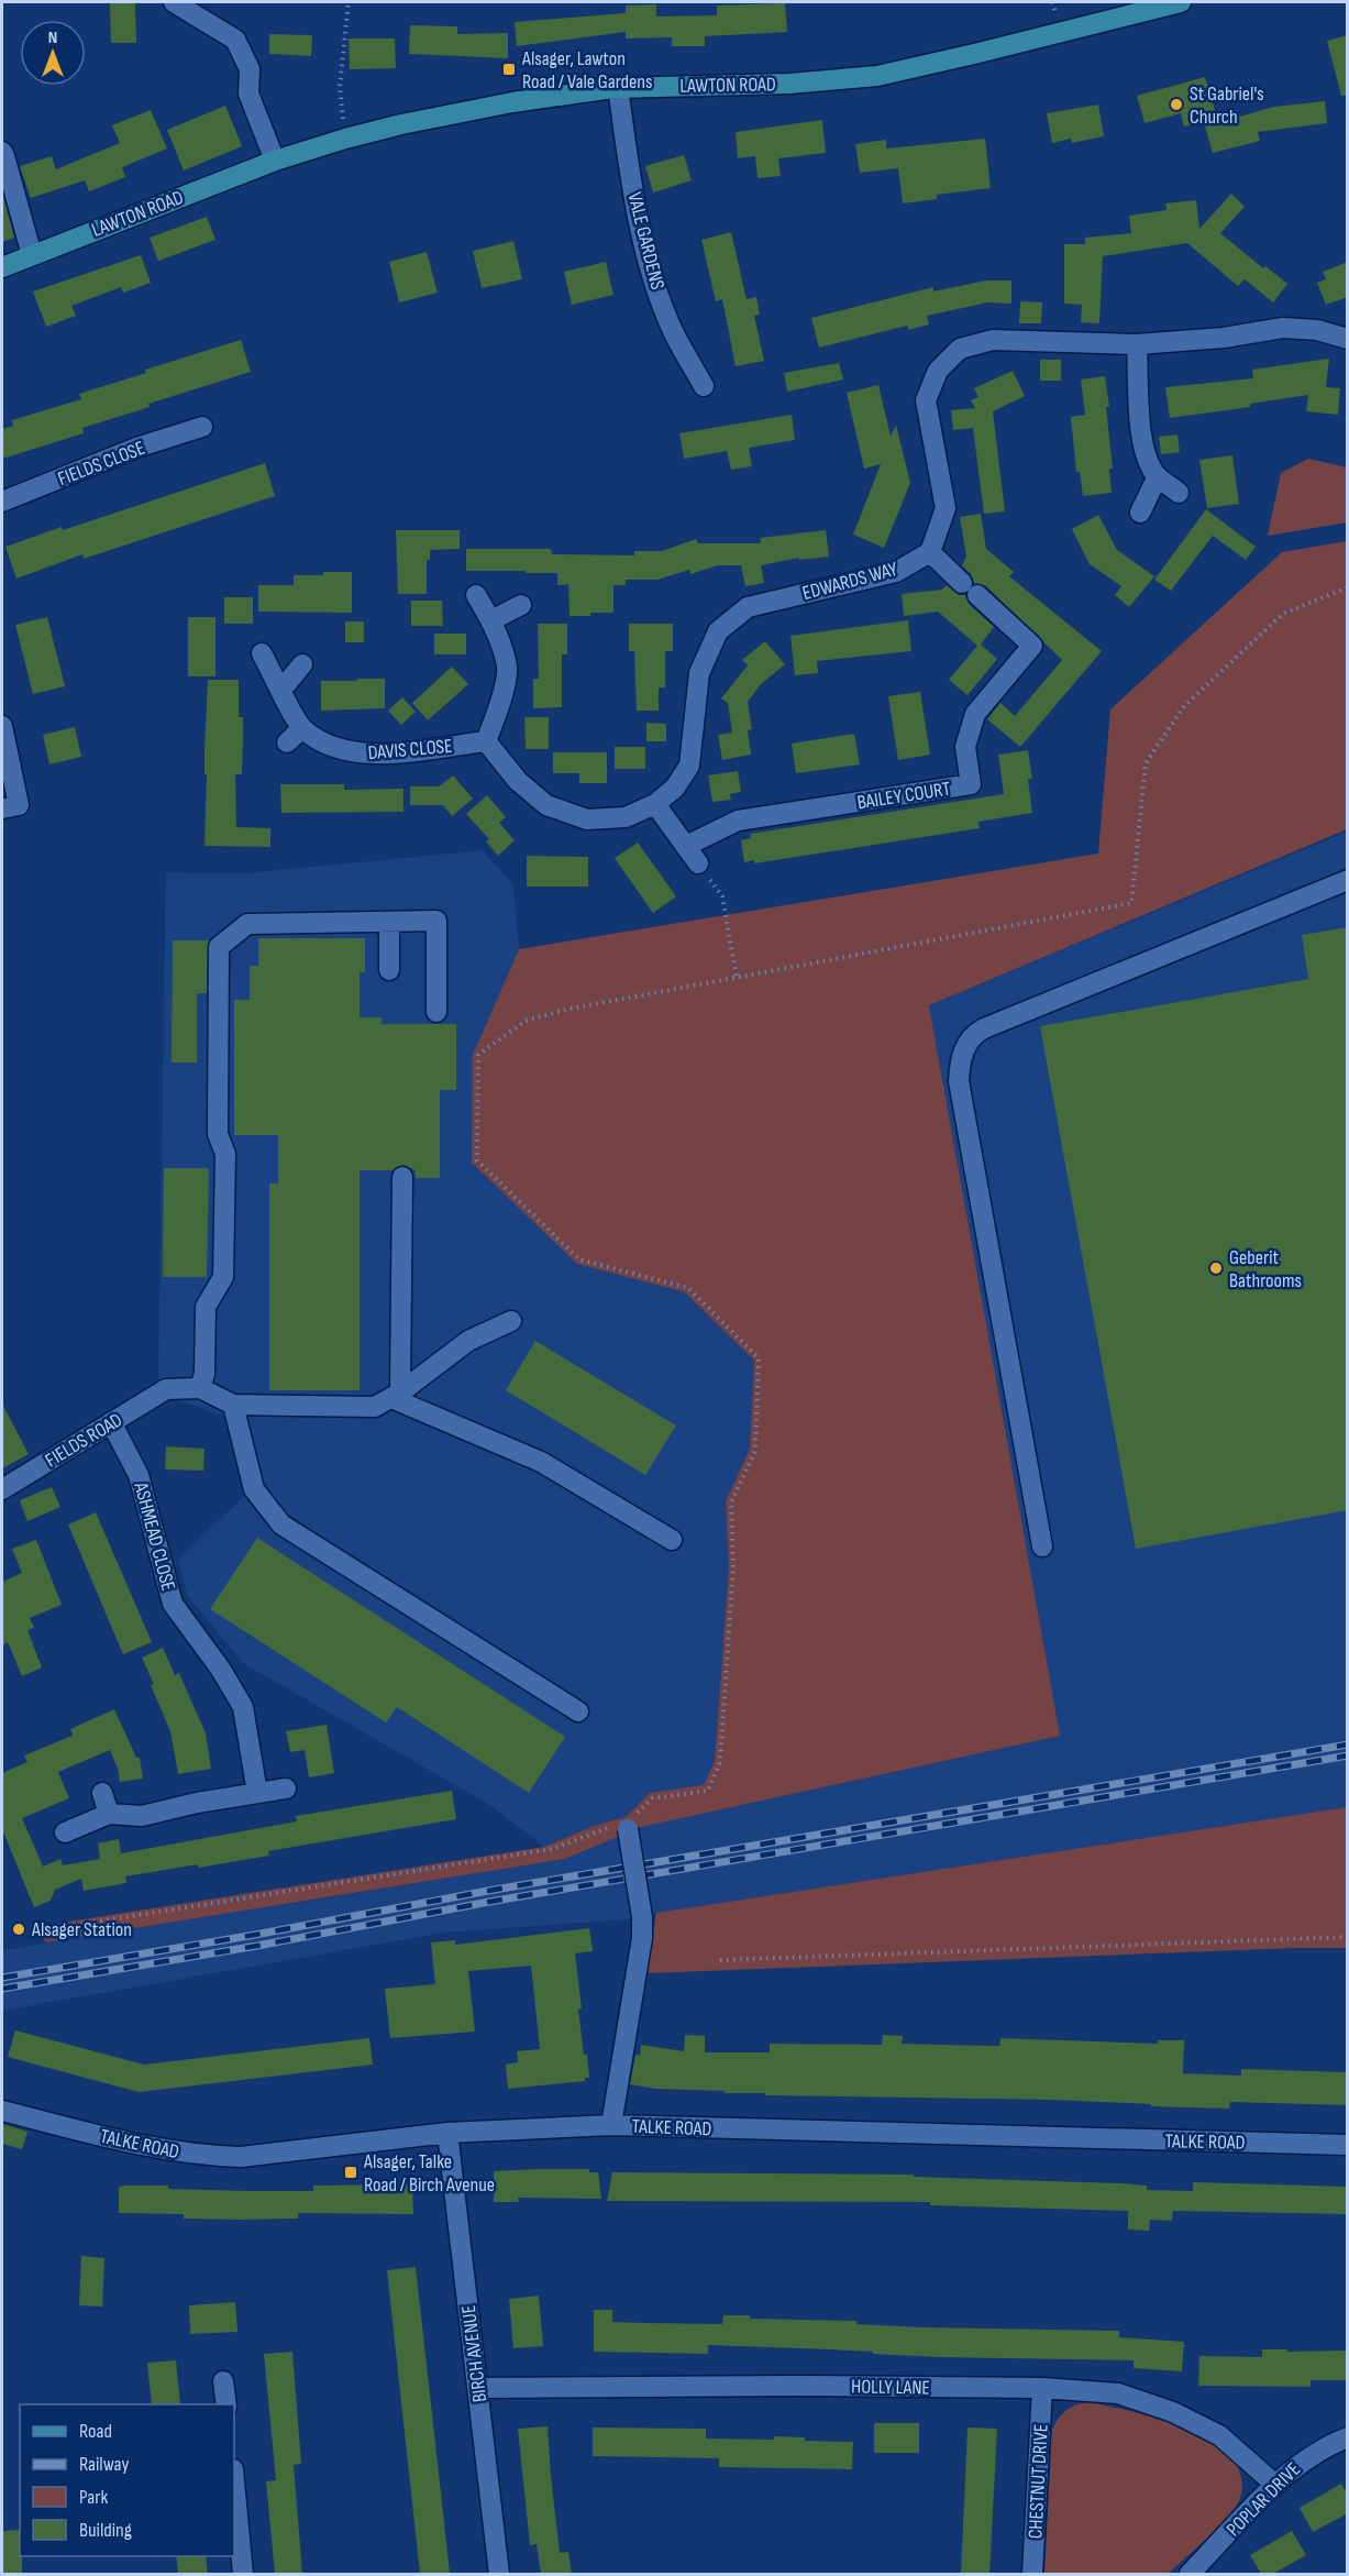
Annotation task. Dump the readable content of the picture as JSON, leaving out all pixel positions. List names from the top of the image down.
{
  "streets": {
    "main road": ["LAWTON ROAD"],
    "street": [
      "VALE GARDENS",
      "FIELDS CLOSE",
      "EDWARDS WAY",
      "DAVIS CLOSE",
      "BAILEY COURT",
      "FIELDS ROAD",
      "ASHMEAD CLOSE",
      "TALKE ROAD",
      "BIRCH AVENUE",
      "HOLLY LANE",
      "CHESTNUT DRIVE",
      "POPLAR DRIVE"
    ]
  },
  "crossings": [
    ["LAWTON ROAD", "VALE GARDENS"],
    ["EDWARDS WAY", "DAVIS CLOSE"],
    ["EDWARDS WAY", "BAILEY COURT"],
    ["FIELDS ROAD", "ASHMEAD CLOSE"],
    ["TALKE ROAD", "BIRCH AVENUE"],
    ["BIRCH AVENUE", "HOLLY LANE"],
    ["HOLLY LANE", "CHESTNUT DRIVE"],
    ["HOLLY LANE", "POPLAR DRIVE"]
  ],
  "places": {
    "transit": ["Alsager, Lawton Road / Vale Gardens", "Alsager, Talke Road / Birch Avenue"],
    "other": ["St Gabriel's Church", "Geberit Bathrooms", "Alsager Station"]
  },
  "legend": [
    "Road",
    "Railway",
    "Park",
    "Building"
  ],
  "north": "top"
}
